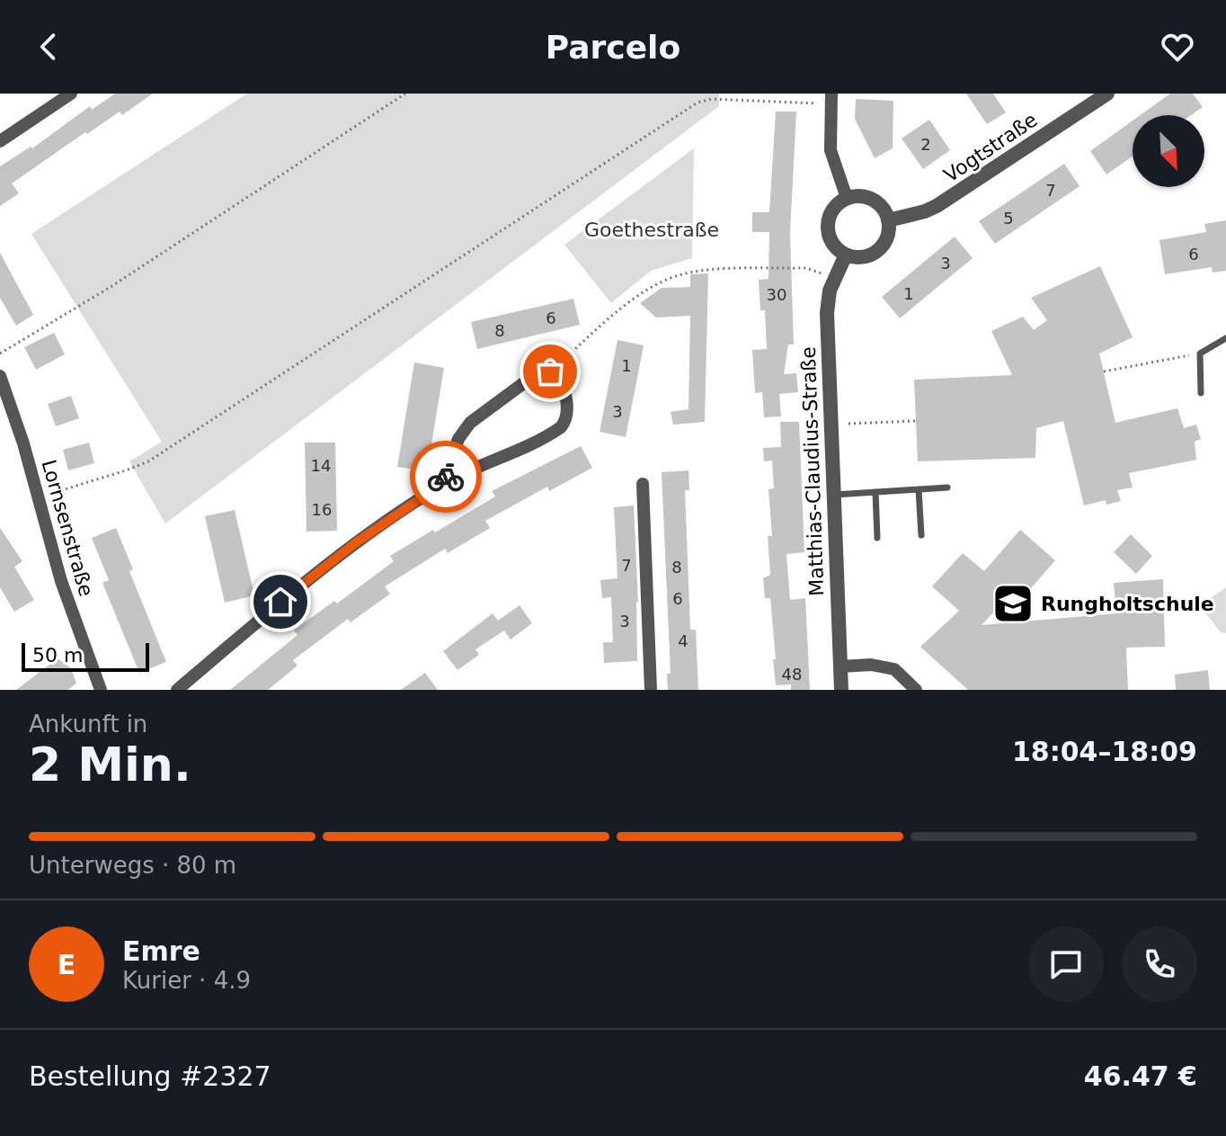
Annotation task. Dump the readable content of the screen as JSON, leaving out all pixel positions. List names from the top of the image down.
{
  "streets": {
    "street": ["Vogtstraße", "Matthias-Claudius-Straße", "Lornsenstraße"]
  },
  "crossings": [
    ["Vogtstraße", "Matthias-Claudius-Straße"]
  ],
  "parks": ["Goethestraße"],
  "places": {
    "school or university": ["Rungholtschule"]
  },
  "house_numbers": [
    "2",
    "7",
    "5",
    "6",
    "3",
    "1",
    "30",
    "6",
    "8",
    "1",
    "3",
    "14",
    "16",
    "7",
    "8",
    "6",
    "3",
    "4",
    "48"
  ],
  "scale_bar": "50 m",
  "north": "bottom right",
  "page": {
    "header": "Parcelo",
    "scale": "50 m",
    "heading": ["2 Min.", "Ankunft in", "18:04–18:09"],
    "panel": [
      "Emre",
      "Kurier · 4.9",
      "Bestellung #2327",
      "46.47 €"
    ],
    "bar": "Unterwegs · 80 m",
    "round": "E"
  }
}
